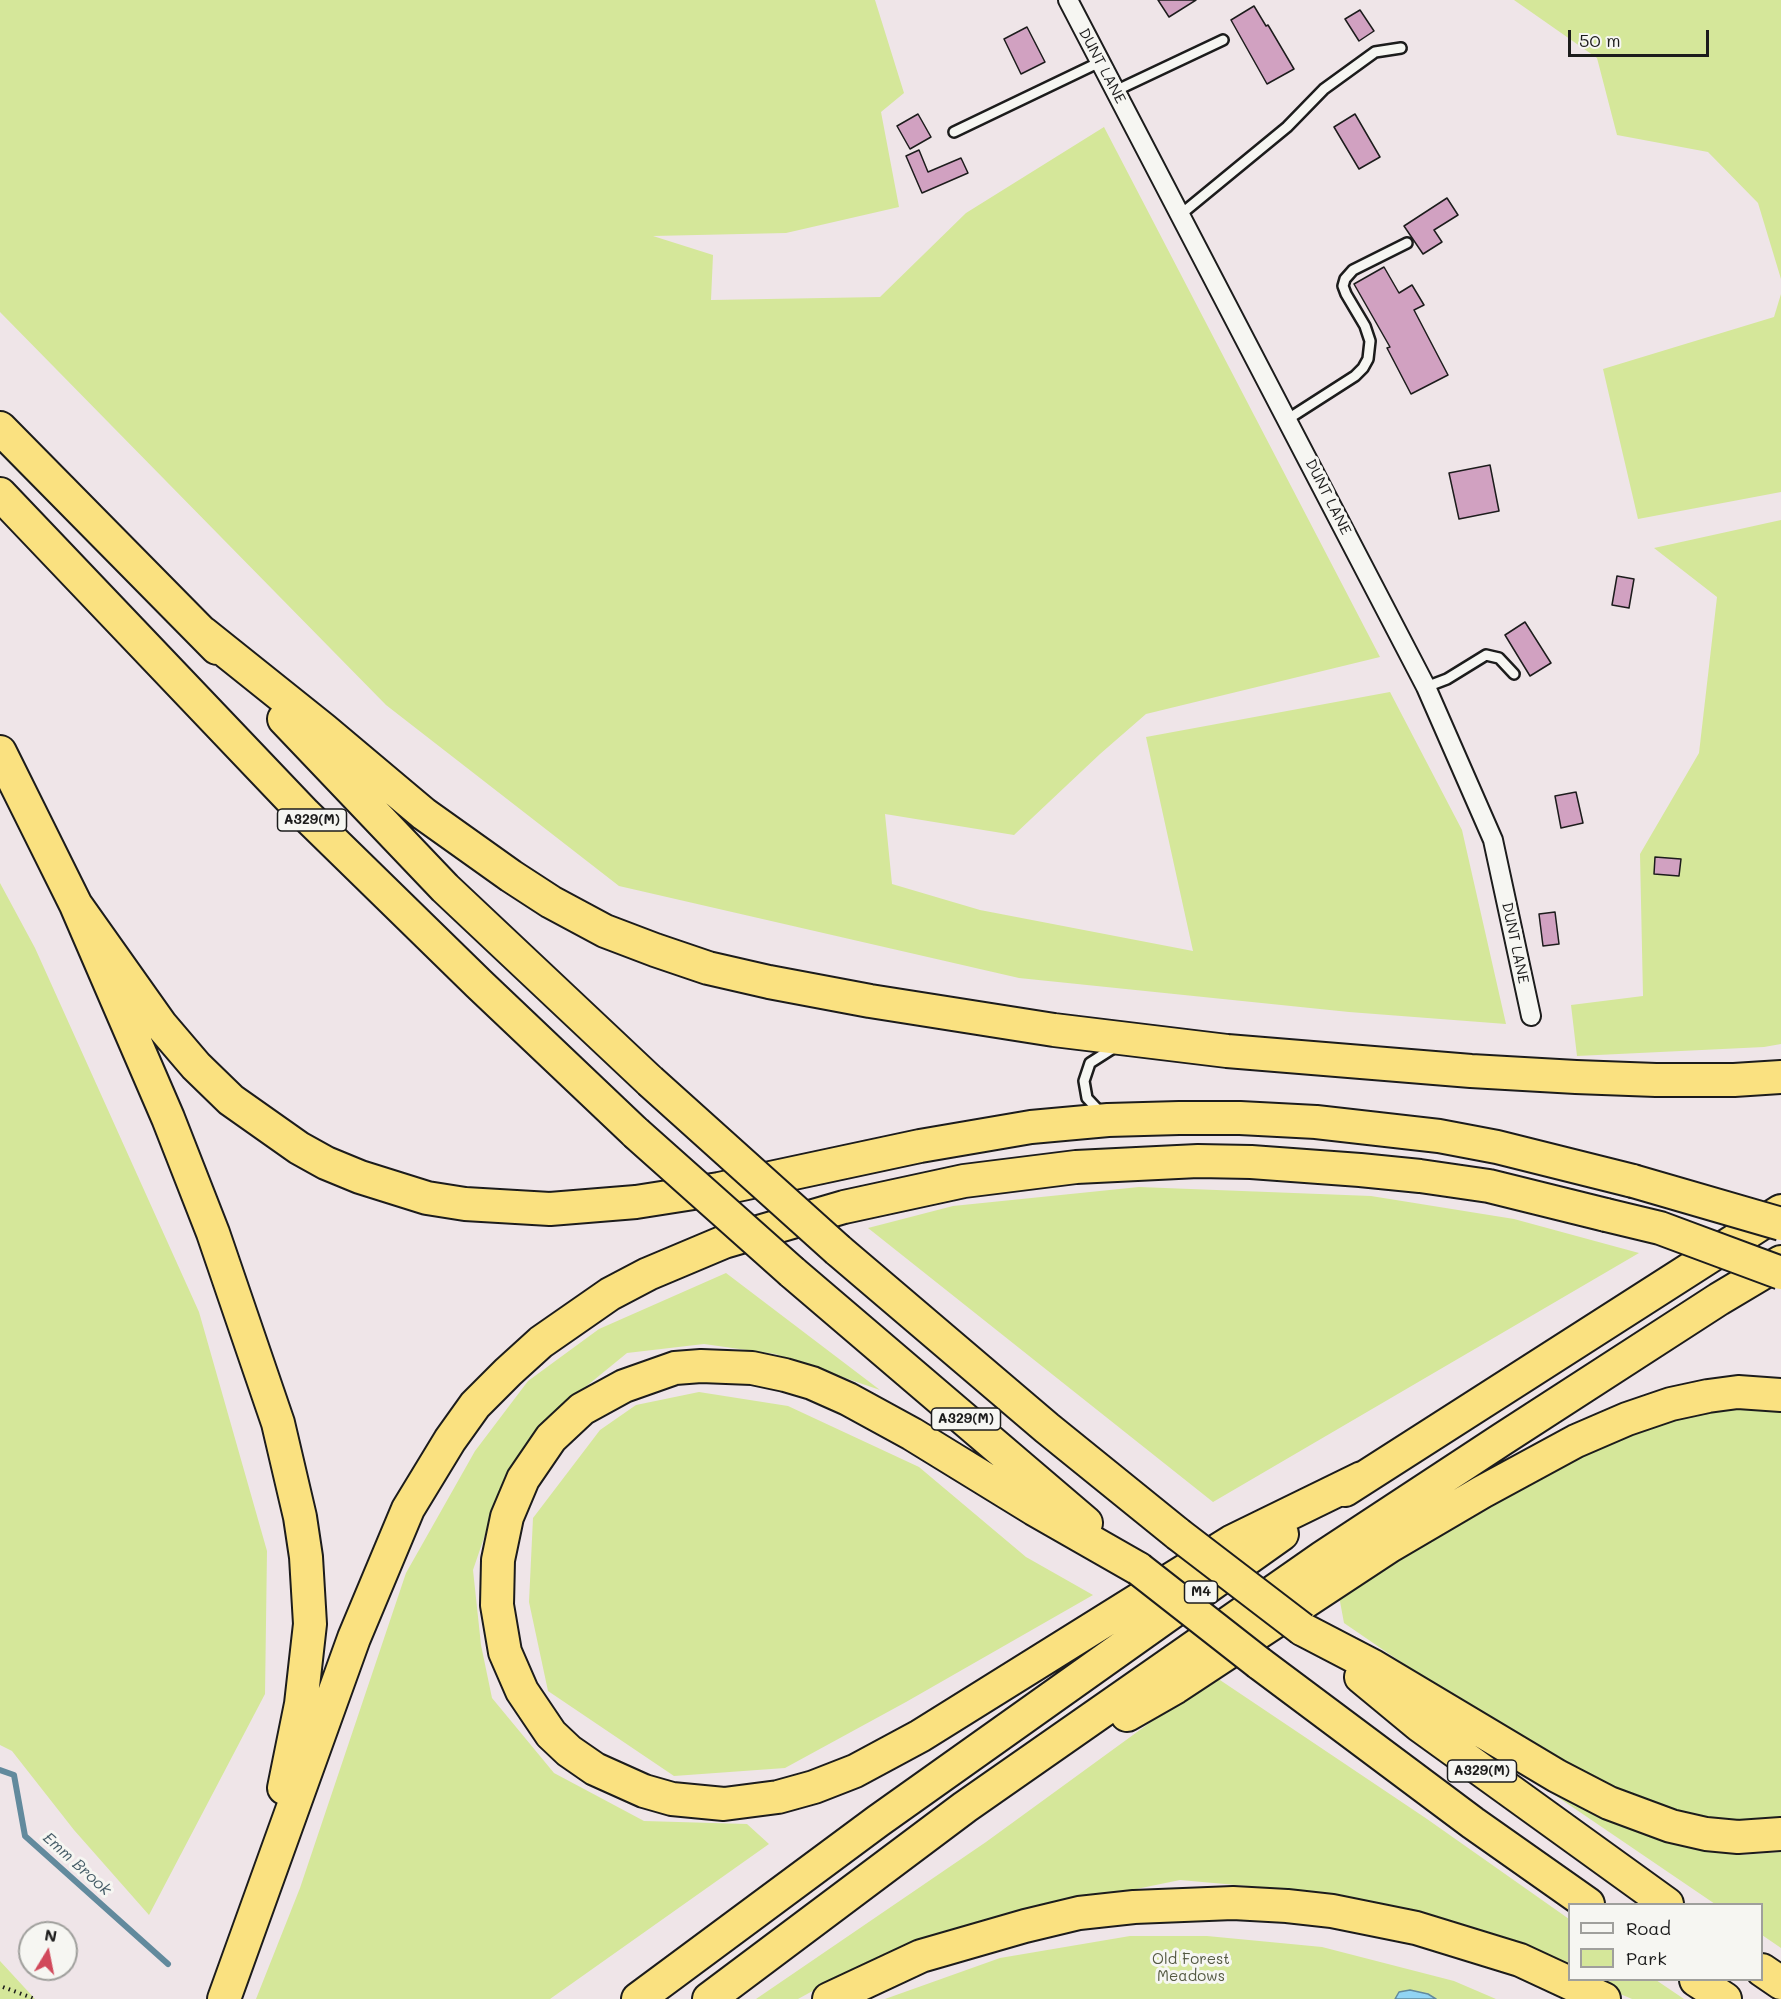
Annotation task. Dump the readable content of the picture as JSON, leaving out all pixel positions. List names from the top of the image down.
{
  "streets": {
    "highway": ["A329(M)", "M4"],
    "street": ["DUNT LANE"]
  },
  "water": ["Emm Brook"],
  "parks": ["Old Forest Meadows"],
  "legend": ["Road", "Park"],
  "scale_bar": "50 m",
  "north": "top"
}
